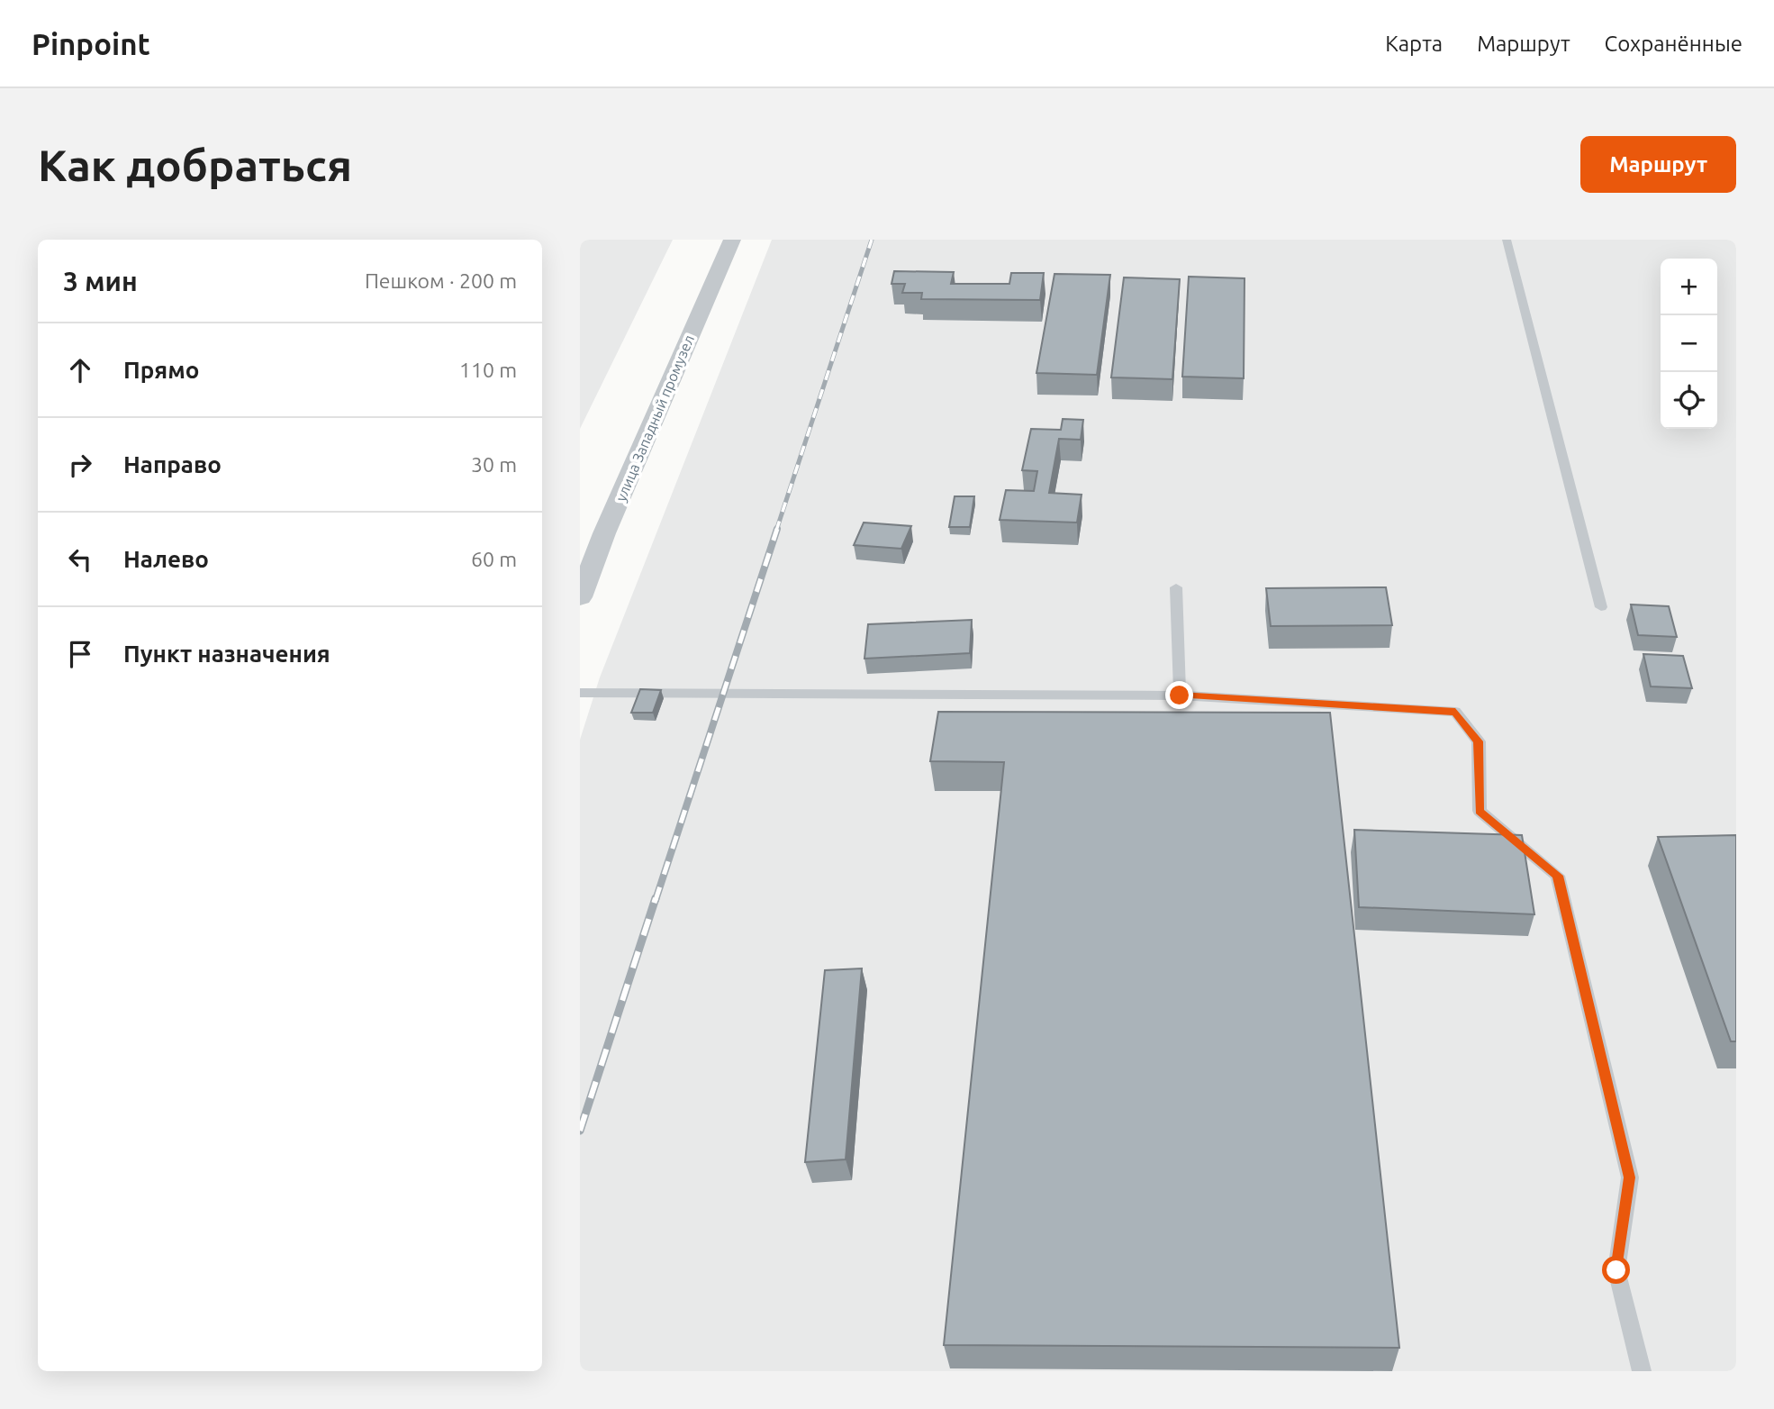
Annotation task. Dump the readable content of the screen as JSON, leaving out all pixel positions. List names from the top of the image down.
{
  "streets": {
    "street": ["улица Западный промузел"]
  },
  "page": {
    "header": "Pinpoint",
    "nav": ["Карта", "Маршрут", "Сохранённые"],
    "buttons": "Маршрут",
    "title": "Как добраться",
    "heading": ["3 мин", "Пешком · 200 m"],
    "map_buttons": ["+", "−"],
    "list": [
      ["Прямо", "110 m"],
      ["Направо", "30 m"],
      ["Налево", "60 m"],
      "Пункт назначения"
    ]
  }
}
